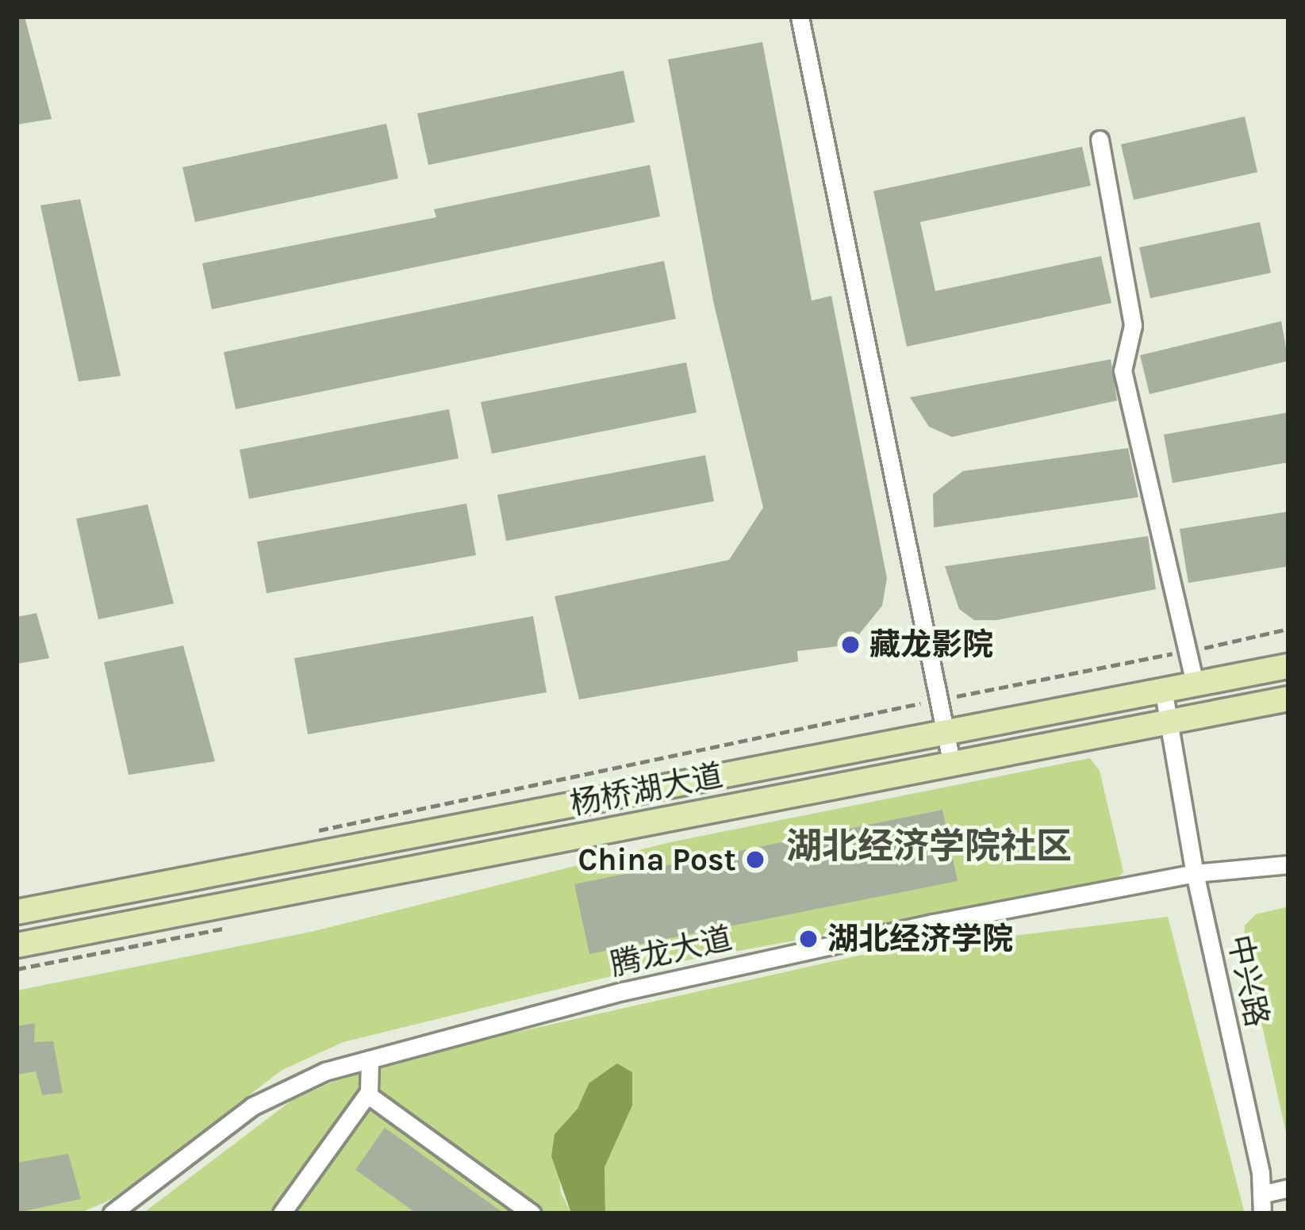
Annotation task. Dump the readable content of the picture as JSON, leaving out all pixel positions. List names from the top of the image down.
{
  "streets": {
    "main road": ["杨桥湖大道"],
    "street": ["腾龙大道", "中兴路"]
  },
  "crossings": [
    ["杨桥湖大道", "中兴路"],
    ["腾龙大道", "中兴路"]
  ],
  "districts": ["湖北经济学院社区"],
  "places": ["藏龙影院", "China Post", "湖北经济学院"]
}
